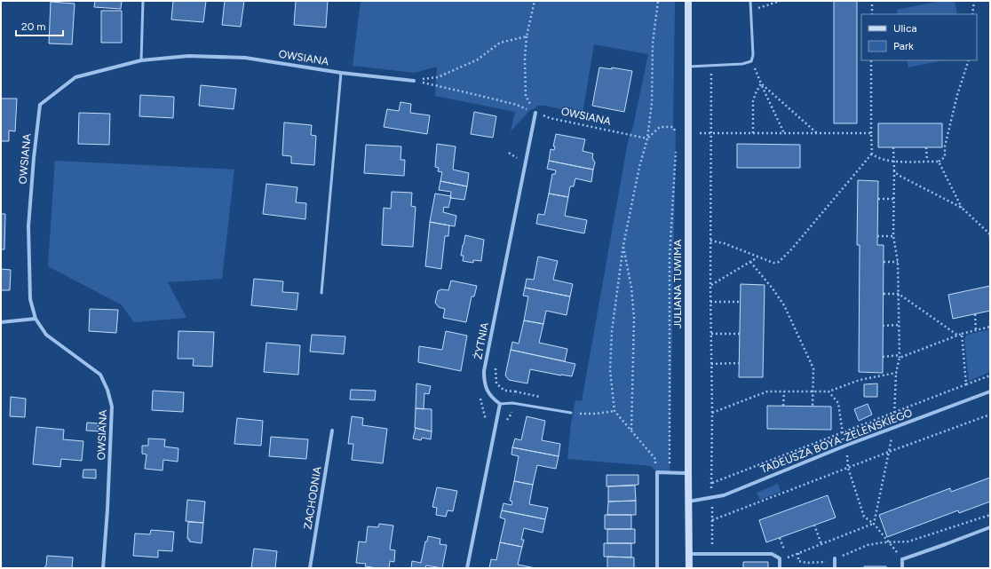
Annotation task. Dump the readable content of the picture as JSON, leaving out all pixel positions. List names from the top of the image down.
{
  "streets": {
    "street": [
      "OWSIANA",
      "JULIANA TUWIMA",
      "ŻYTNIA",
      "TADEUSZA BOYA-ŻELEŃSKIEGO",
      "ZACHODNIA"
    ]
  },
  "crossings": [
    ["OWSIANA", "ŻYTNIA"],
    ["JULIANA TUWIMA", "TADEUSZA BOYA-ŻELEŃSKIEGO"]
  ],
  "legend": ["Ulica", "Park"],
  "scale_bar": "20 m"
}
